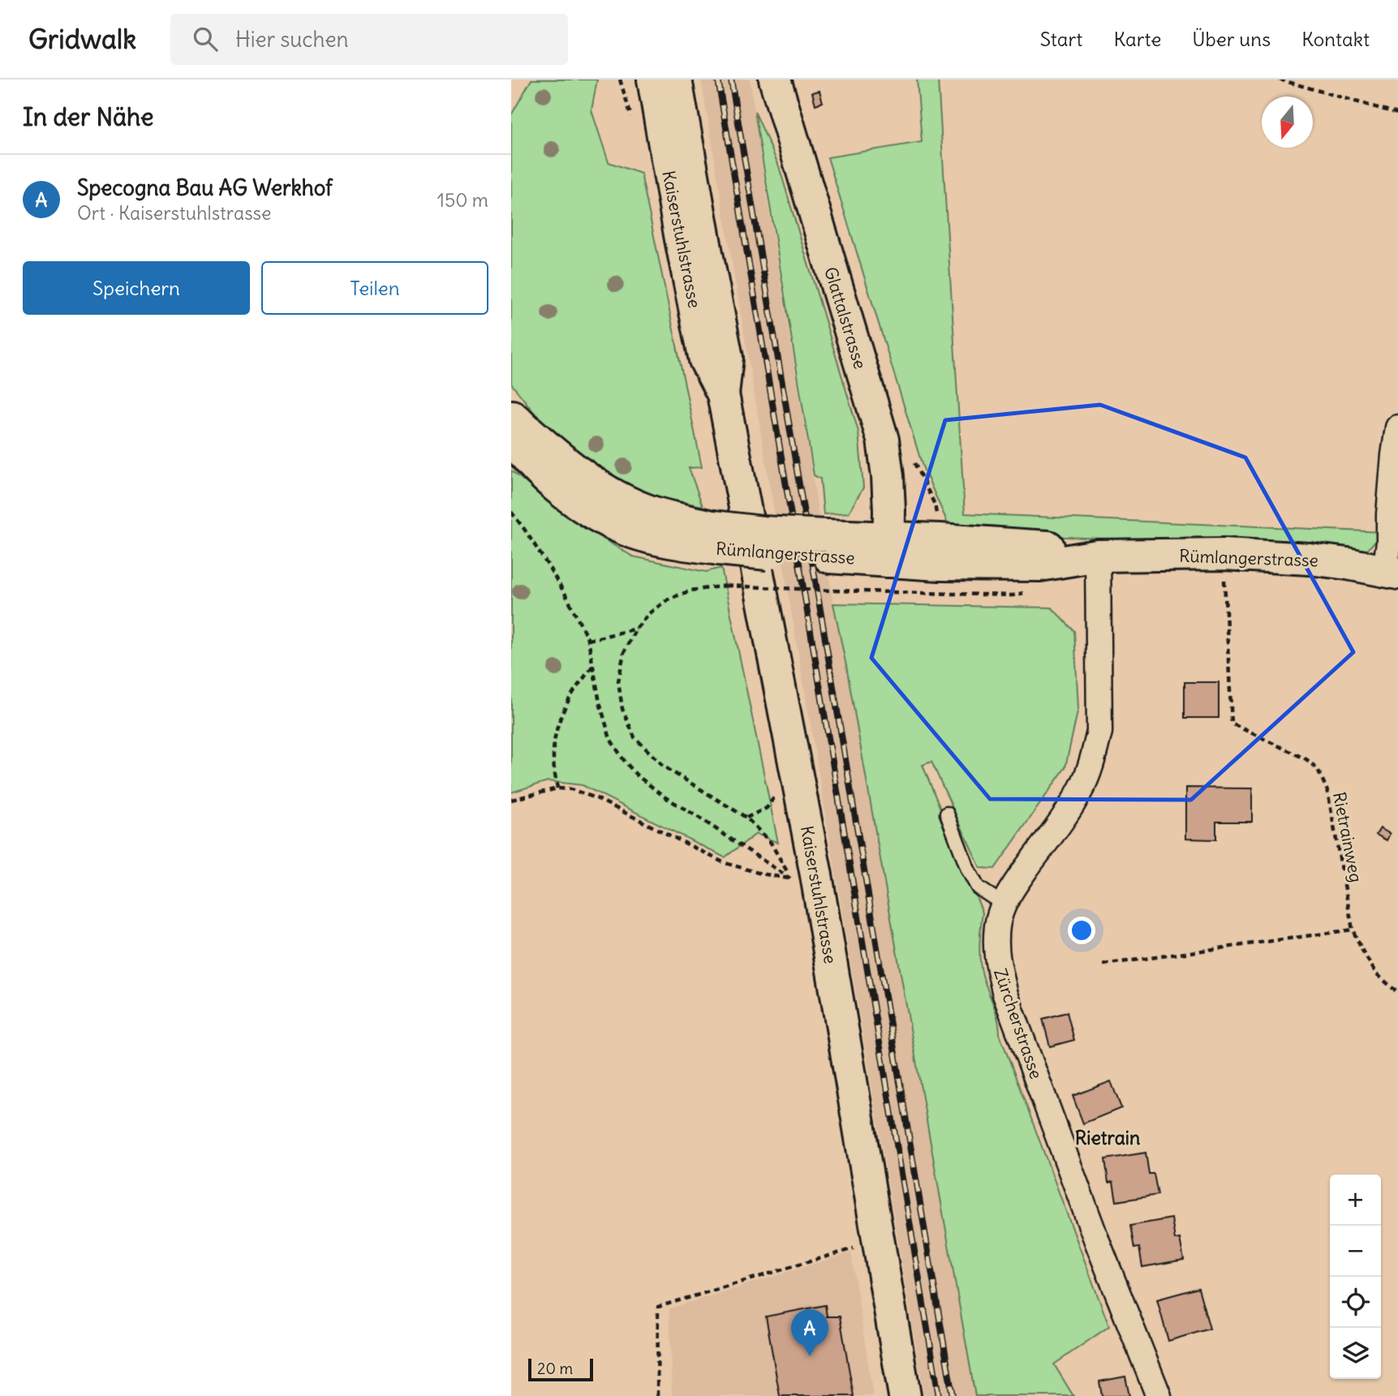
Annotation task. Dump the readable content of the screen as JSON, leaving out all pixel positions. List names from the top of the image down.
{
  "streets": {
    "main road": ["Kaiserstuhlstrasse", "Glattalstrasse", "Rümlangerstrasse"],
    "street": ["Zürcherstrasse"],
    "path": ["Rietrainweg"]
  },
  "crossings": [
    ["Glattalstrasse", "Rümlangerstrasse"],
    ["Rümlangerstrasse", "Rietrainweg"],
    ["Rümlangerstrasse", "Zürcherstrasse"]
  ],
  "districts": ["Rietrain"],
  "scale_bar": "20 m",
  "north": "bottom",
  "page": {
    "header": "Gridwalk",
    "search": "Hier suchen",
    "nav": [
      "Start",
      "Karte",
      "Über uns",
      "Kontakt"
    ],
    "heading": "In der Nähe",
    "list": [
      {
        "mark": "A",
        "name": "Specogna Bau AG Werkhof",
        "note": "Ort · Kaiserstuhlstrasse",
        "value": "150 m"
      }
    ],
    "buttons": ["Speichern", "Teilen"],
    "map_buttons": ["+", "−"],
    "pins": "A",
    "scale": "20 m"
  }
}
